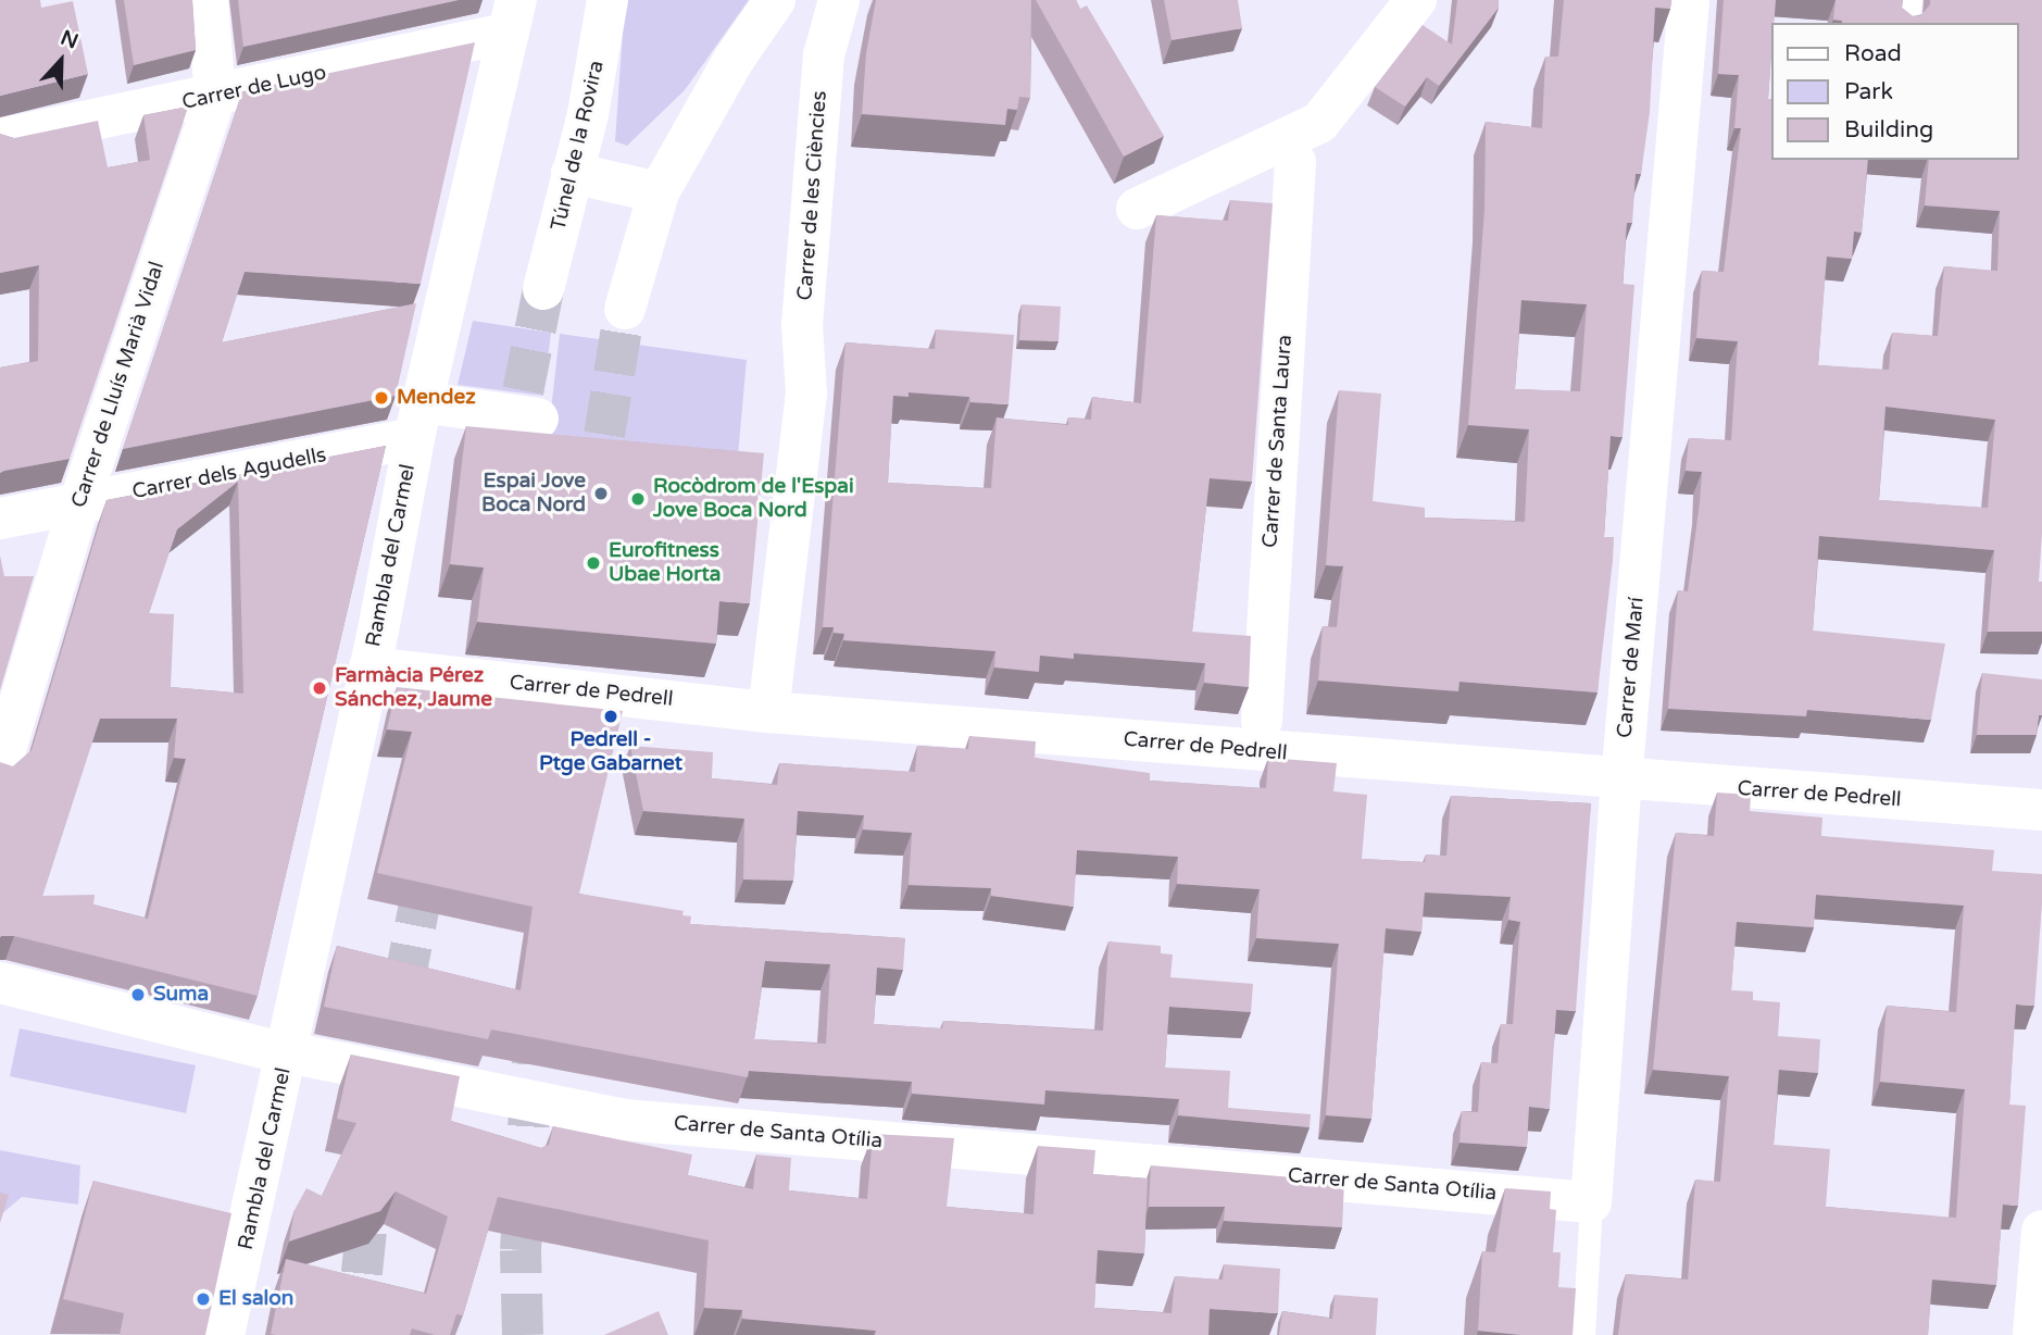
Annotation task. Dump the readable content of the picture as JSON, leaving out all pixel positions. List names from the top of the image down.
{
  "streets": {
    "street": [
      "Carrer de Lugo",
      "Túnel de la Rovira",
      "Carrer de les Ciències",
      "Carrer de Lluís Marià Vidal",
      "Carrer de Santa Laura",
      "Carrer dels Agudells",
      "Rambla del Carmel",
      "Carrer de Marí",
      "Carrer de Pedrell",
      "Carrer de Santa Otília"
    ]
  },
  "crossings": [
    ["Carrer de Lugo", "Carrer de Lluís Marià Vidal"],
    ["Carrer de Lugo", "Rambla del Carmel"],
    ["Carrer de les Ciències", "Carrer de Pedrell"],
    ["Carrer de Lluís Marià Vidal", "Carrer dels Agudells"],
    ["Carrer dels Agudells", "Rambla del Carmel"],
    ["Rambla del Carmel", "Carrer de Pedrell"],
    ["Rambla del Carmel", "Carrer de Santa Otília"],
    ["Carrer de Marí", "Carrer de Pedrell"],
    ["Carrer de Marí", "Carrer de Santa Otília"]
  ],
  "places": [
    "Mendez",
    "Espai Jove Boca Nord",
    "Rocòdrom de l'Espai Jove Boca Nord",
    "Eurofitness Ubae Horta",
    "Farmàcia Pérez Sánchez, Jaume",
    "Pedrell - Ptge Gabarnet",
    "Suma",
    "El salon"
  ],
  "legend": ["Road", "Park", "Building"],
  "north": "top"
}
